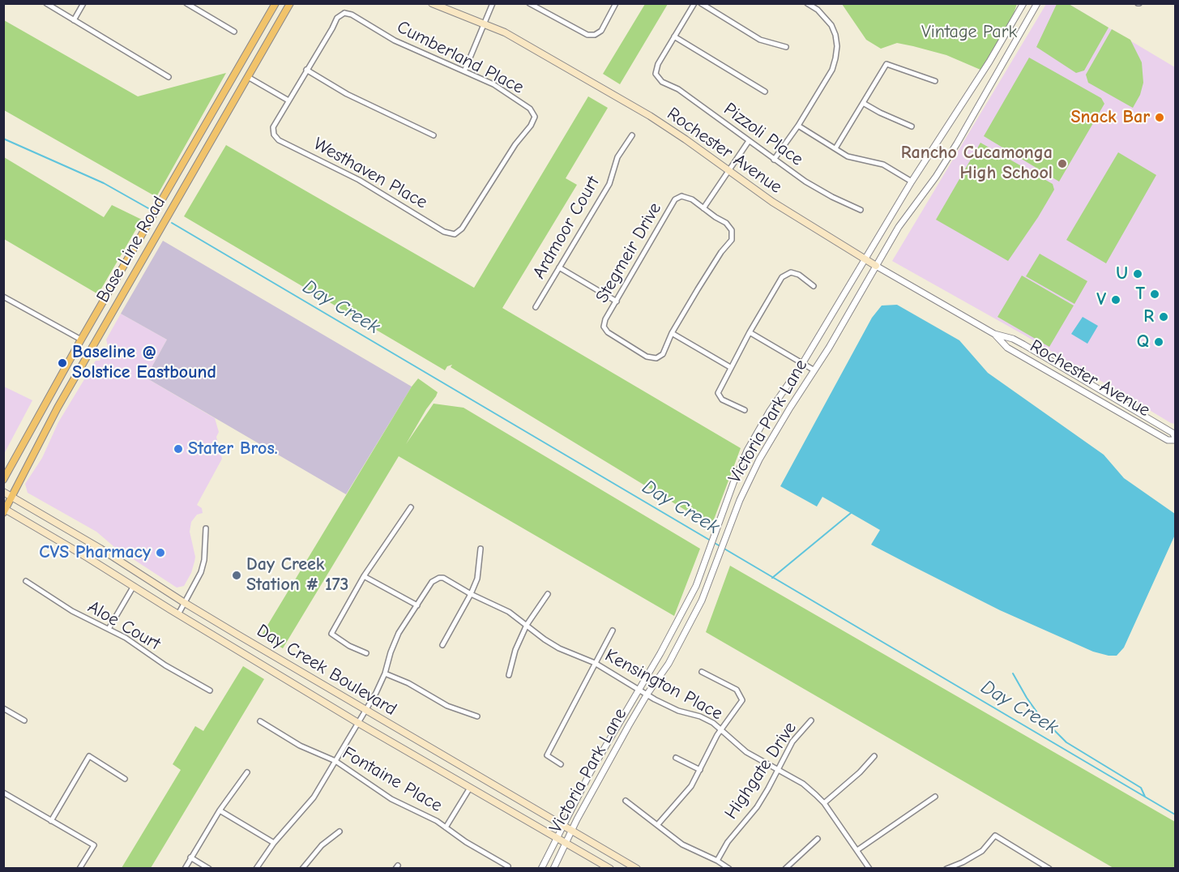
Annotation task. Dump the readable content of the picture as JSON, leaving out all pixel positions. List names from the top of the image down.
{
  "streets": {
    "main road": ["Rochester Avenue", "Base Line Road", "Day Creek Boulevard"],
    "street": [
      "Cumberland Place",
      "Pizzoli Place",
      "Westhaven Place",
      "Ardmoor Court",
      "Stegmeir Drive",
      "Victoria Park Lane",
      "Aloe Court",
      "Kensington Place",
      "Highgate Drive",
      "Fontaine Place"
    ]
  },
  "crossings": [
    ["Cumberland Place", "Westhaven Place"],
    ["Rochester Avenue", "Victoria Park Lane"],
    ["Base Line Road", "Day Creek Boulevard"],
    ["Victoria Park Lane", "Day Creek Boulevard"],
    ["Victoria Park Lane", "Kensington Place"],
    ["Kensington Place", "Highgate Drive"]
  ],
  "water": ["Day Creek"],
  "parks": ["Vintage Park"],
  "places": [
    "Snack Bar",
    "Rancho Cucamonga High School",
    "U",
    "T",
    "V",
    "R",
    "Q",
    "Baseline @ Solstice Eastbound",
    "Stater Bros.",
    "CVS Pharmacy",
    "Day Creek Station # 173"
  ]
}
